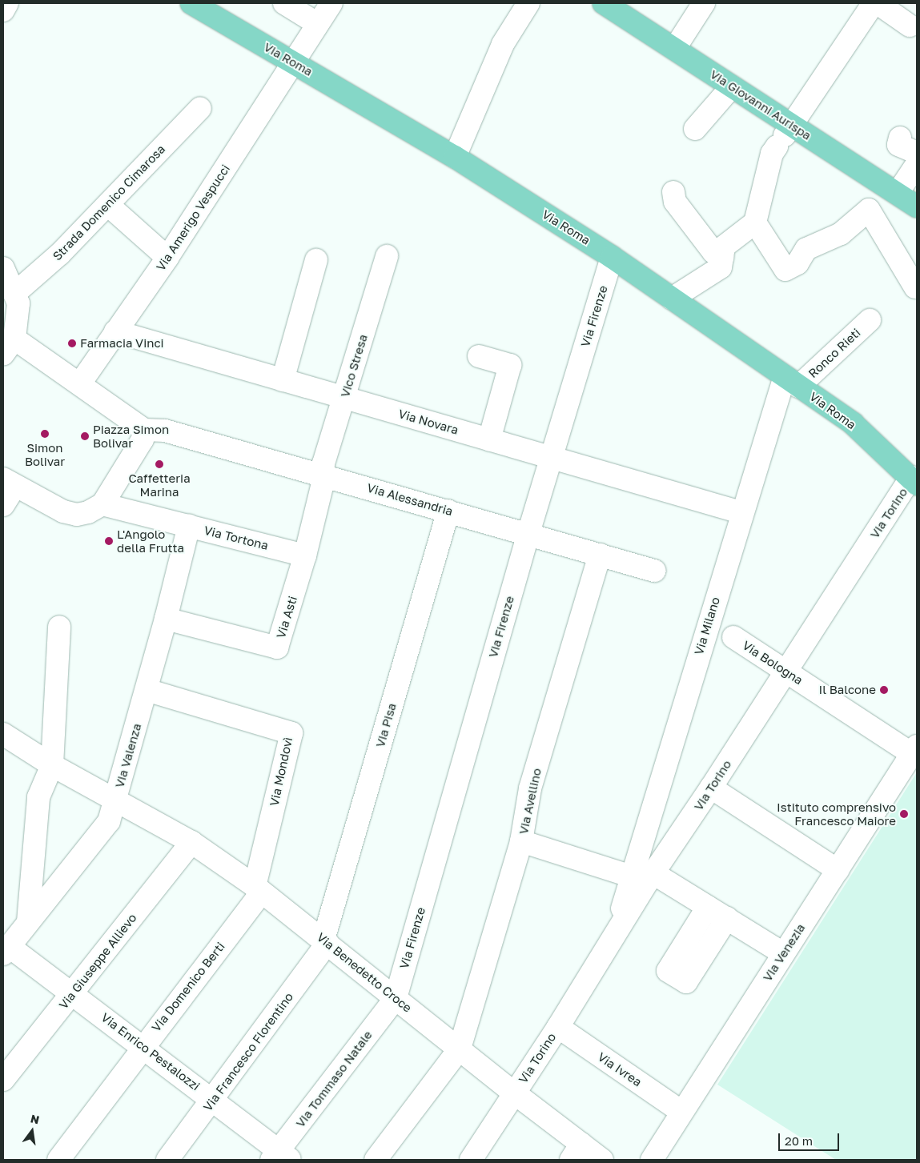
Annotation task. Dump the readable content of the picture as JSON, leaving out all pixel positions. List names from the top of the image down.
{
  "streets": {
    "main road": ["Via Roma", "Via Giovanni Aurispa"],
    "street": [
      "Strada Domenico Cimarosa",
      "Via Amerigo Vespucci",
      "Via Firenze",
      "Ronco Rieti",
      "Vico Stresa",
      "Via Novara",
      "Via Alessandria",
      "Via Torino",
      "Via Tortona",
      "Via Asti",
      "Via Milano",
      "Via Bologna",
      "Via Pisa",
      "Via Valenza",
      "Via Mondovì",
      "Via Avellino",
      "Via Venezia",
      "Via Giuseppe Allievo",
      "Via Benedetto Croce",
      "Via Domenico Berti",
      "Via Enrico Pestalozzi",
      "Via Francesco Florentino",
      "Via Ivrea",
      "Via Tommaso Natale"
    ]
  },
  "crossings": [
    ["Via Roma", "Via Amerigo Vespucci"],
    ["Via Roma", "Via Firenze"],
    ["Via Roma", "Ronco Rieti"],
    ["Via Roma", "Via Torino"],
    ["Via Roma", "Via Milano"],
    ["Via Amerigo Vespucci", "Via Novara"],
    ["Via Firenze", "Via Novara"],
    ["Via Firenze", "Via Alessandria"],
    ["Via Firenze", "Via Benedetto Croce"],
    ["Via Firenze", "Via Tommaso Natale"],
    ["Ronco Rieti", "Via Milano"],
    ["Vico Stresa", "Via Novara"],
    ["Vico Stresa", "Via Alessandria"],
    ["Vico Stresa", "Via Asti"],
    ["Via Novara", "Via Milano"],
    ["Via Alessandria", "Via Asti"],
    ["Via Alessandria", "Via Pisa"],
    ["Via Alessandria", "Via Avellino"],
    ["Via Torino", "Via Milano"],
    ["Via Torino", "Via Bologna"],
    ["Via Torino", "Via Benedetto Croce"],
    ["Via Torino", "Via Ivrea"],
    ["Via Tortona", "Via Asti"],
    ["Via Tortona", "Via Valenza"],
    ["Via Asti", "Via Valenza"],
    ["Via Bologna", "Via Venezia"],
    ["Via Pisa", "Via Benedetto Croce"],
    ["Via Pisa", "Via Francesco Florentino"],
    ["Via Valenza", "Via Mondovì"],
    ["Via Valenza", "Via Benedetto Croce"],
    ["Via Valenza", "Via Enrico Pestalozzi"],
    ["Via Mondovì", "Via Benedetto Croce"],
    ["Via Mondovì", "Via Domenico Berti"],
    ["Via Avellino", "Via Benedetto Croce"],
    ["Via Venezia", "Via Ivrea"],
    ["Via Giuseppe Allievo", "Via Benedetto Croce"],
    ["Via Giuseppe Allievo", "Via Enrico Pestalozzi"],
    ["Via Benedetto Croce", "Via Domenico Berti"],
    ["Via Benedetto Croce", "Via Francesco Florentino"],
    ["Via Benedetto Croce", "Via Tommaso Natale"],
    ["Via Domenico Berti", "Via Enrico Pestalozzi"],
    ["Via Enrico Pestalozzi", "Via Francesco Florentino"],
    ["Via Enrico Pestalozzi", "Via Tommaso Natale"]
  ],
  "places": [
    "Farmacia Vinci",
    "Simon Bolivar",
    "Piazza Simon Bolivar",
    "Caffetteria Marina",
    "L'Angolo della Frutta",
    "Il Balcone",
    "Istituto comprensivo Francesco Maiore"
  ],
  "scale_bar": "20 m",
  "north": "top"
}
